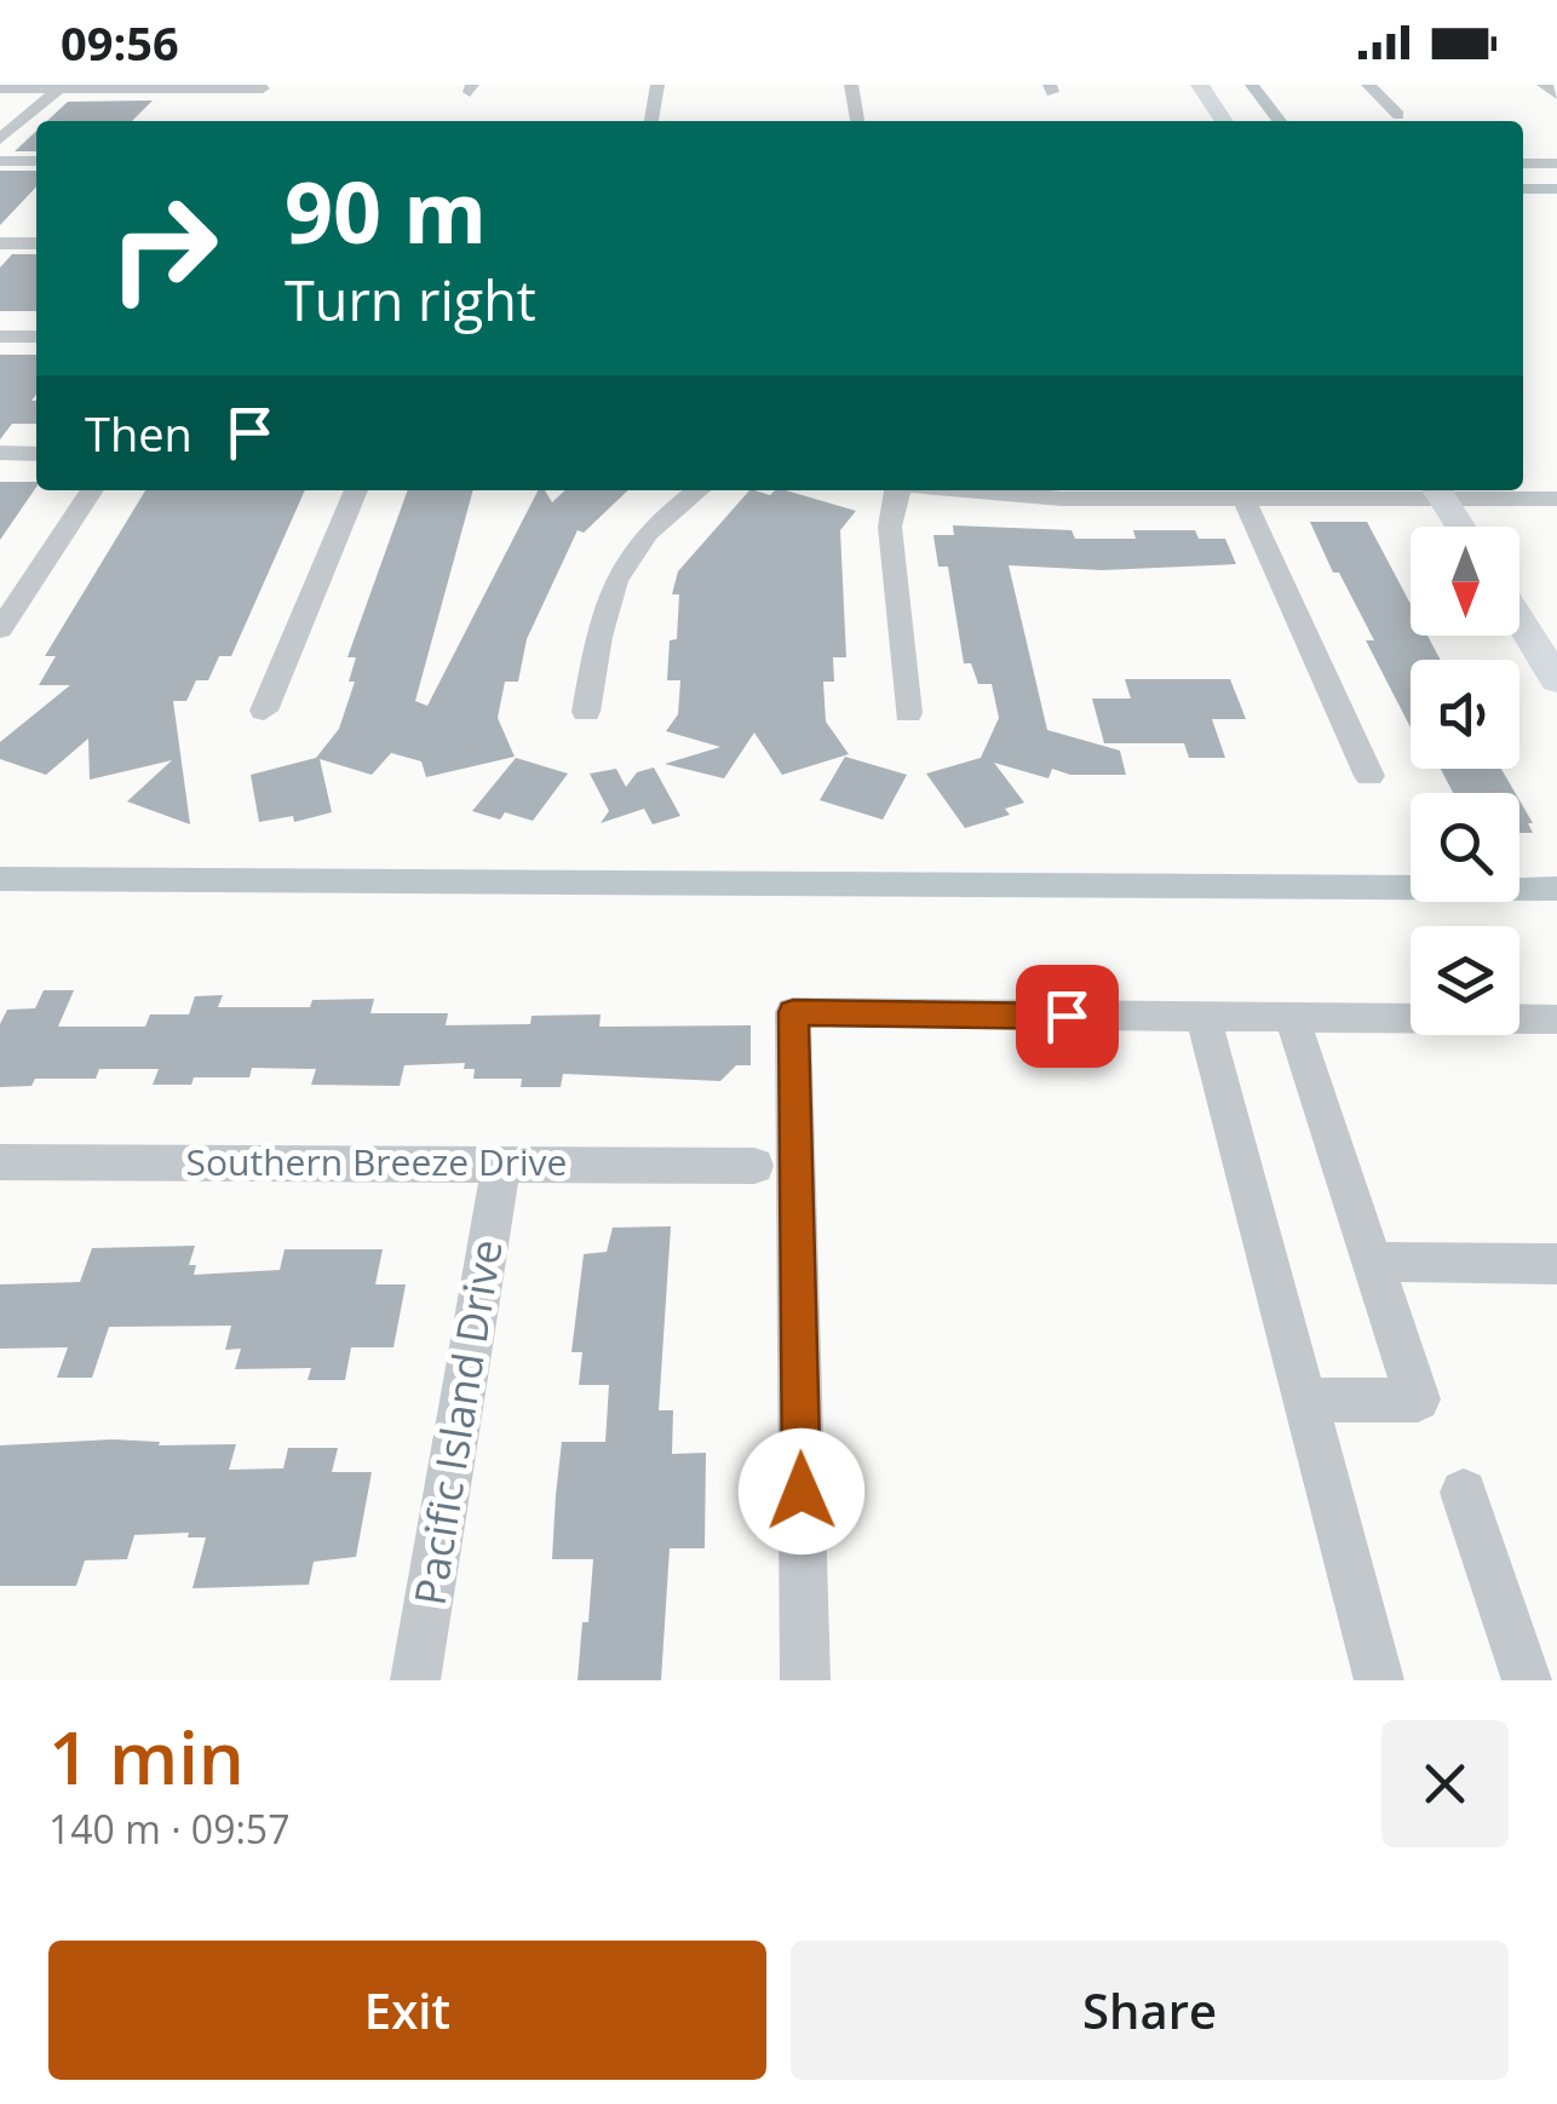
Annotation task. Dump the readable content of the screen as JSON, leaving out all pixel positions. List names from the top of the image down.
{
  "streets": {
    "street": ["Southern Breeze Drive", "Pacific Island Drive"]
  },
  "crossings": [
    ["Southern Breeze Drive", "Pacific Island Drive"]
  ],
  "north": "bottom",
  "page": {
    "status": "09:56",
    "turn": ["90 m", "Turn right"],
    "then": "Then",
    "heading": ["1 min", "140 m · 09:57"],
    "buttons": ["Exit", "Share"]
  }
}
